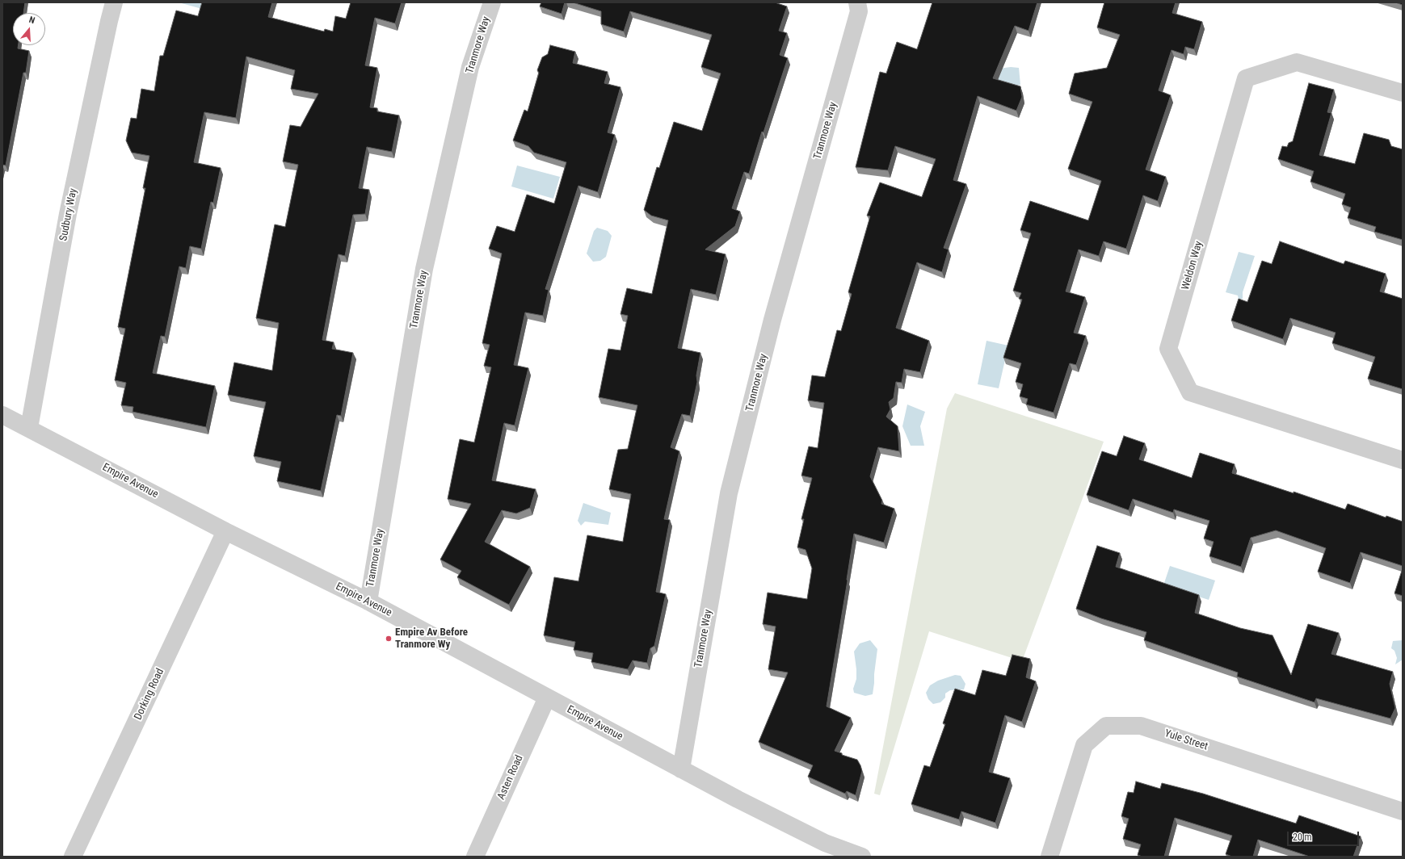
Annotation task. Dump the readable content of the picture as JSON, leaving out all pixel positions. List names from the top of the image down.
{
  "streets": {
    "street": [
      "Tranmore Way",
      "Sudbury Way",
      "Weldon Way",
      "Empire Avenue",
      "Dorking Road",
      "Yule Street",
      "Asten Road"
    ]
  },
  "crossings": [
    ["Tranmore Way", "Empire Avenue"],
    ["Sudbury Way", "Empire Avenue"],
    ["Empire Avenue", "Dorking Road"],
    ["Empire Avenue", "Asten Road"]
  ],
  "places": ["Empire Av Before Tranmore Wy"],
  "scale_bar": "20 m",
  "north": "top"
}
